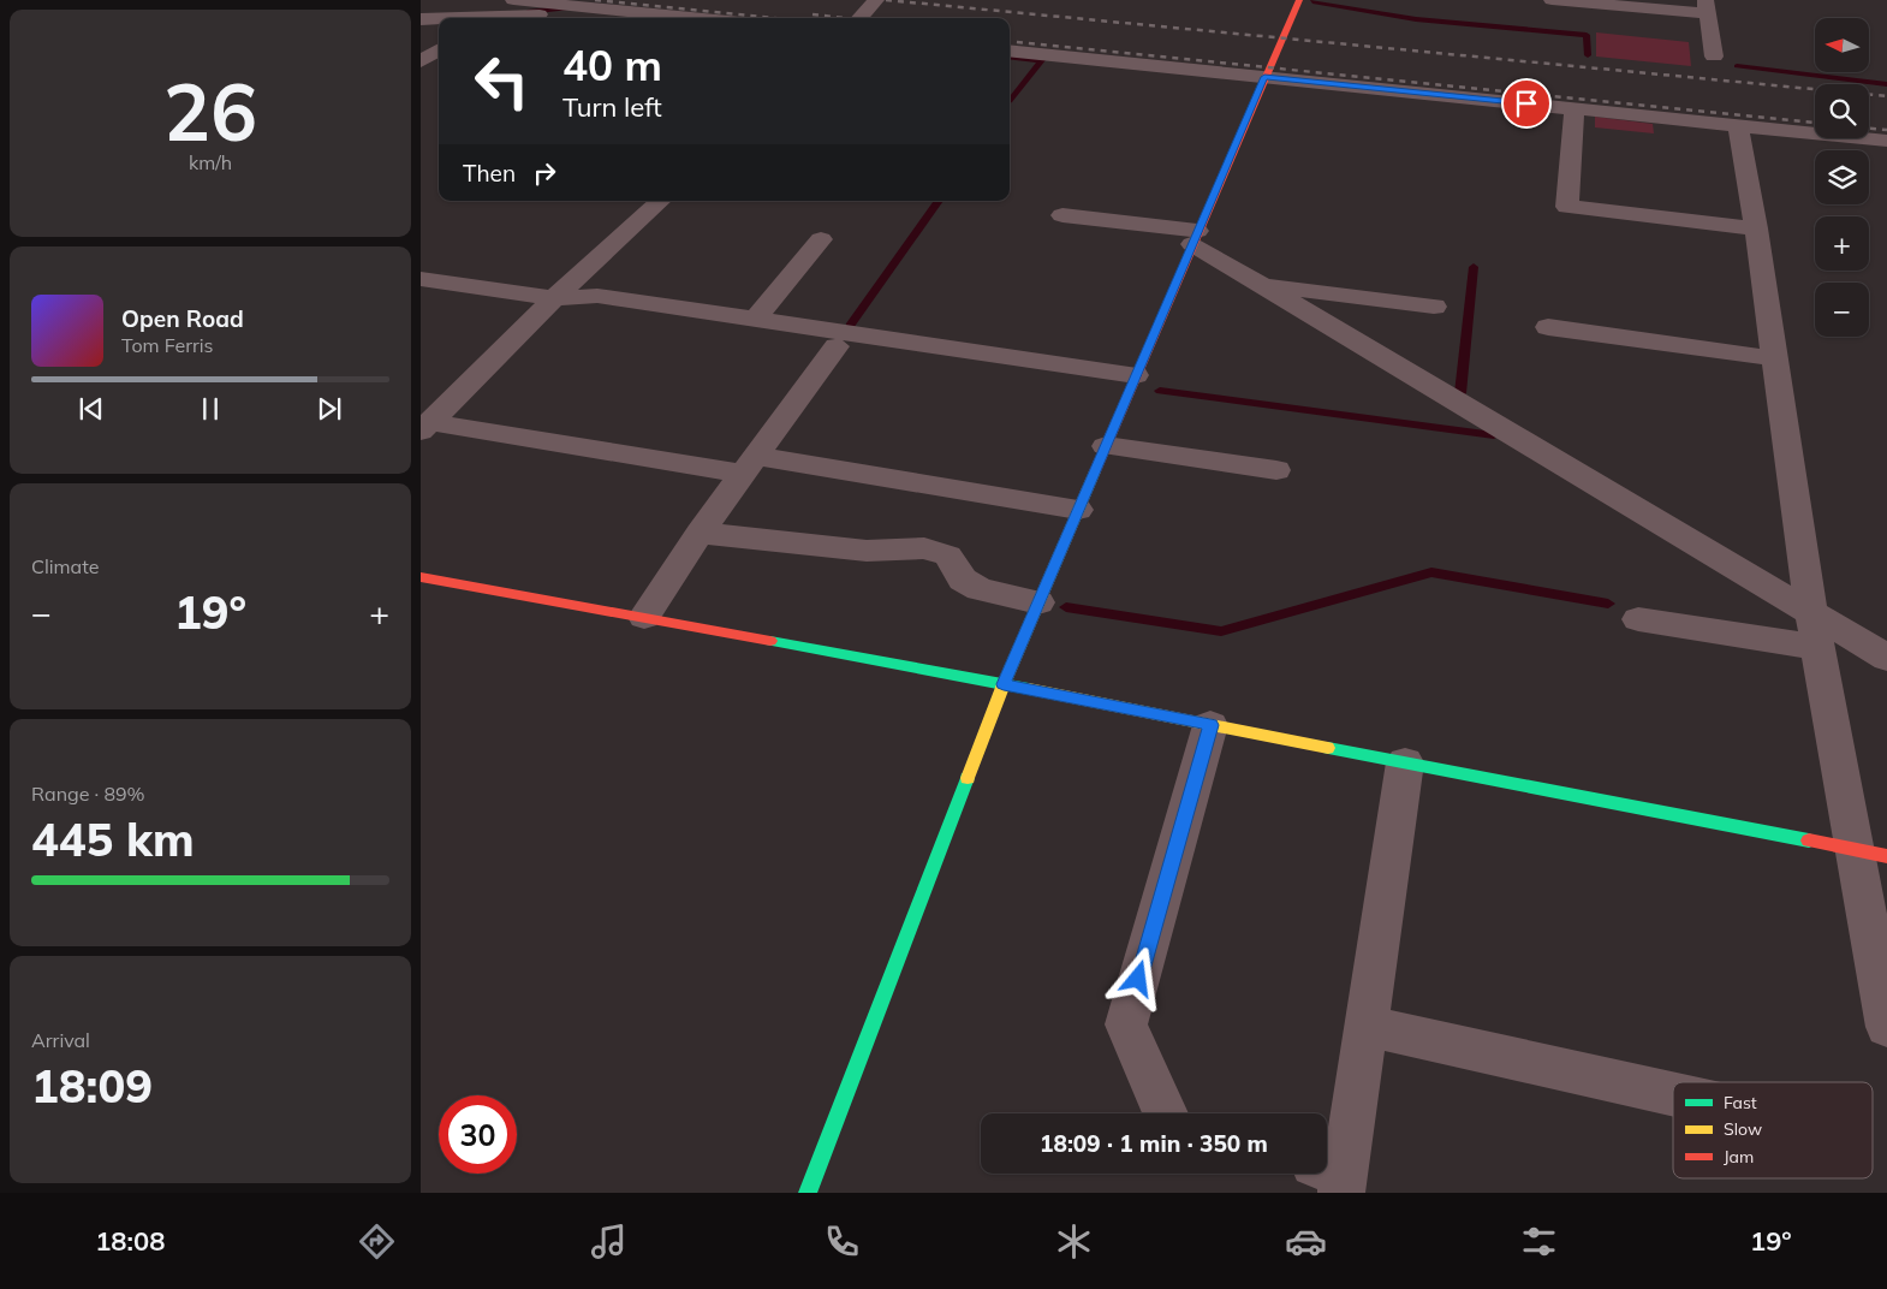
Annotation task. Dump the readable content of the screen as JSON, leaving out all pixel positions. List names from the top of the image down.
{
  "legend": ["Fast", "Slow", "Jam"],
  "north": "left",
  "page": {
    "tile": [
      ["26", "km/h"],
      "Climate",
      ["Range · 89%", "445 km"],
      ["Arrival", "18:09"]
    ],
    "map_buttons": ["+", "−"],
    "turn": ["40 m", "Turn left"],
    "then": "Then",
    "song": ["Open Road", "Tom Ferris"],
    "heat": ["−", "19°", "+"],
    "limit": "30",
    "trip": "18:09 · 1 min · 350 m",
    "tabs": ["18:08", "19°"]
  }
}
